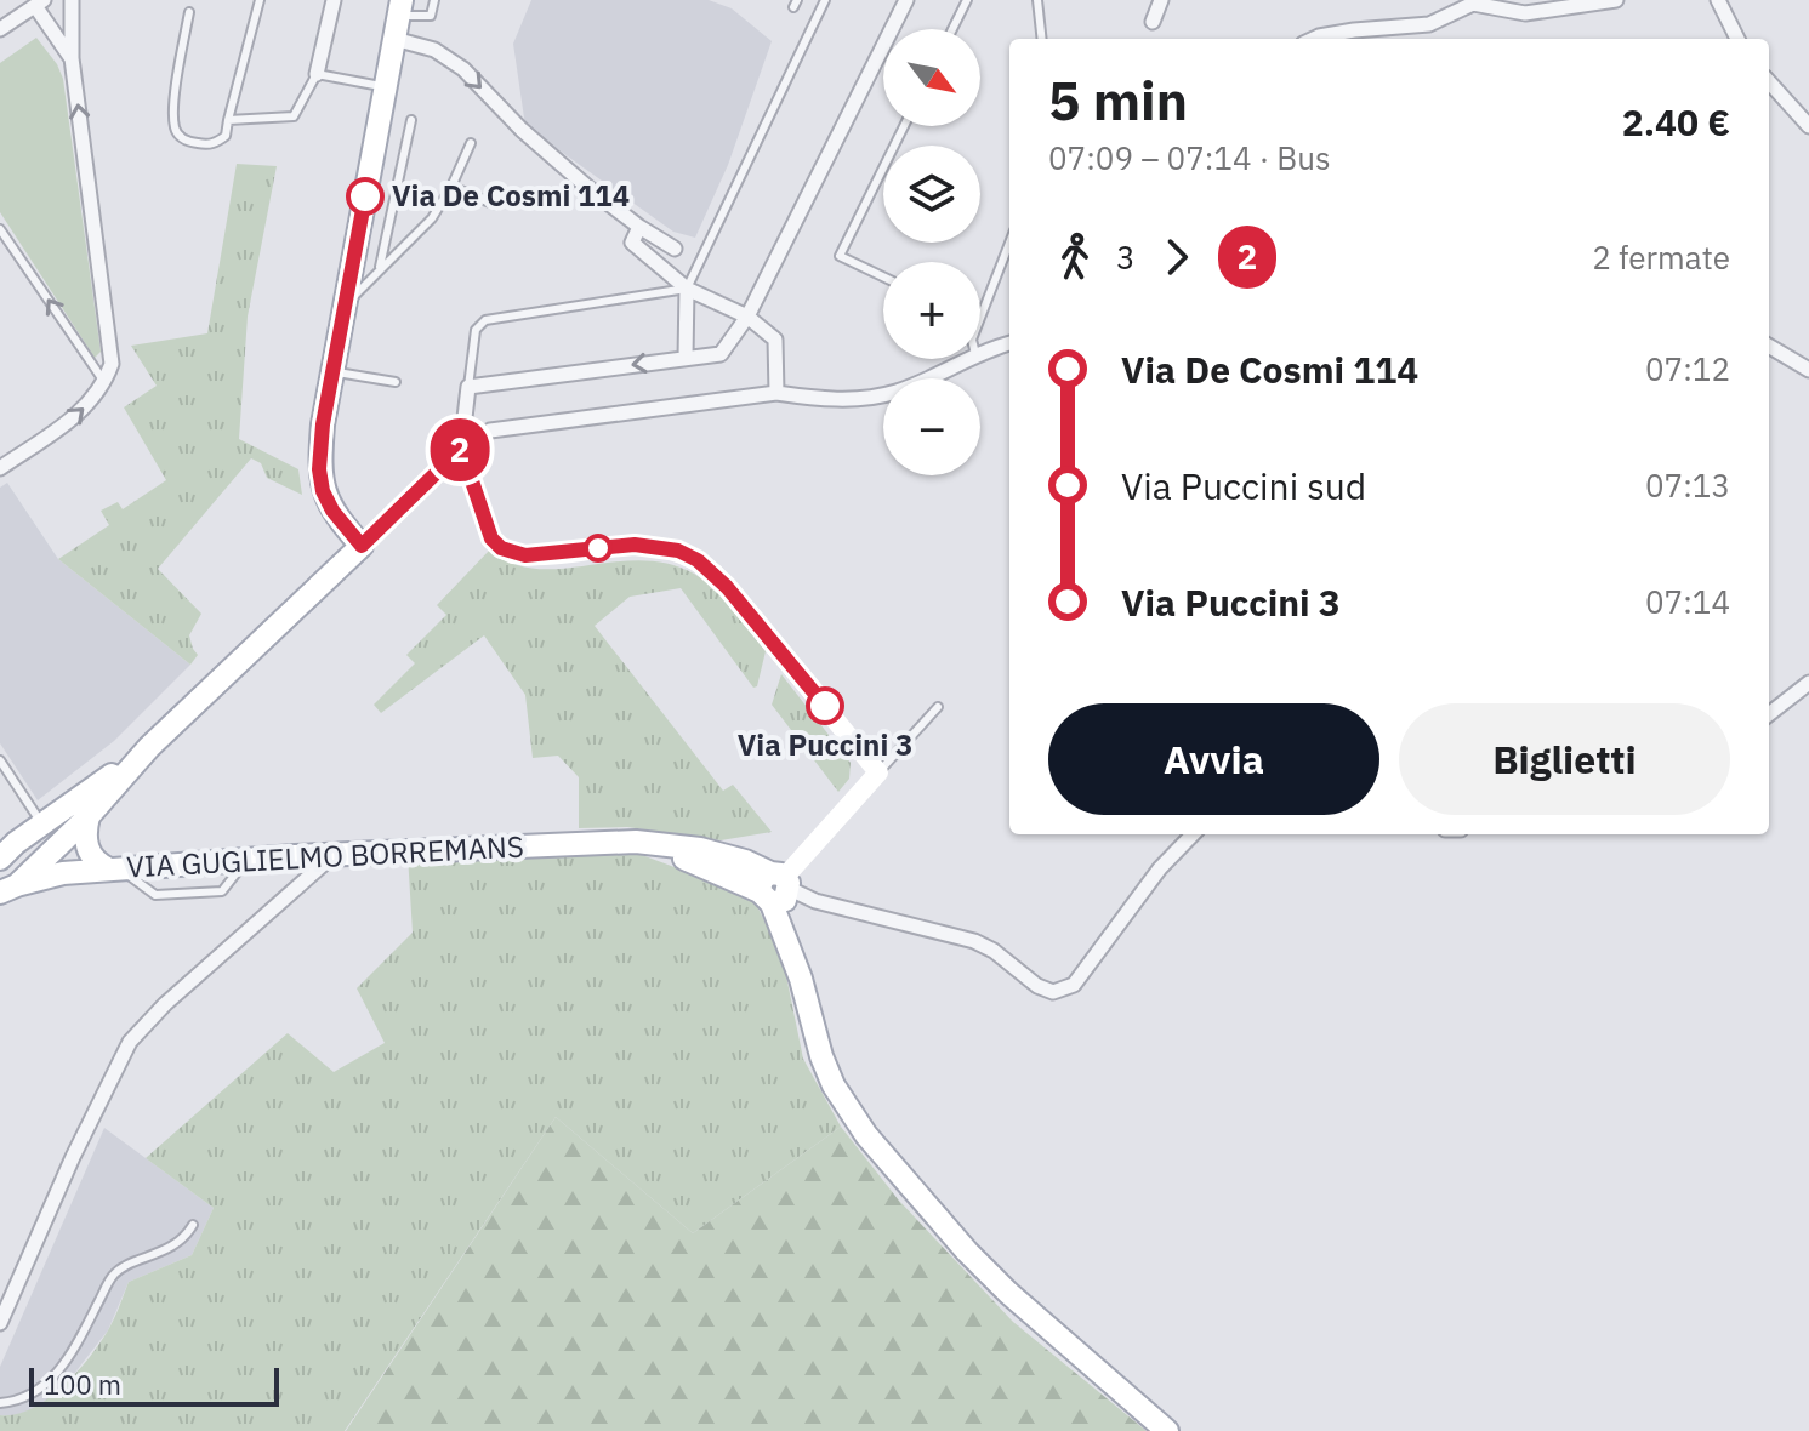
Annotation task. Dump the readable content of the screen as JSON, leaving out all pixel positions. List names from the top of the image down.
{
  "streets": {
    "main road": ["VIA GUGLIELMO BORREMANS"]
  },
  "places": ["Via De Cosmi 114", "Via Puccini 3"],
  "lines": ["bus line 2"],
  "scale_bar": "100 m",
  "north": "bottom right",
  "page": {
    "on_map": "2",
    "map_buttons": ["+", "−"],
    "heading": ["5 min", "07:09 – 07:14 · Bus", "2.40 €"],
    "legs": ["3", "2", "2 fermate"],
    "list": [
      {
        "name": "Via De Cosmi 114",
        "value": "07:12"
      },
      {
        "name": "Via Puccini sud",
        "value": "07:13"
      },
      {
        "name": "Via Puccini 3",
        "value": "07:14"
      }
    ],
    "buttons": ["Avvia", "Biglietti"],
    "scale": "100 m"
  }
}
